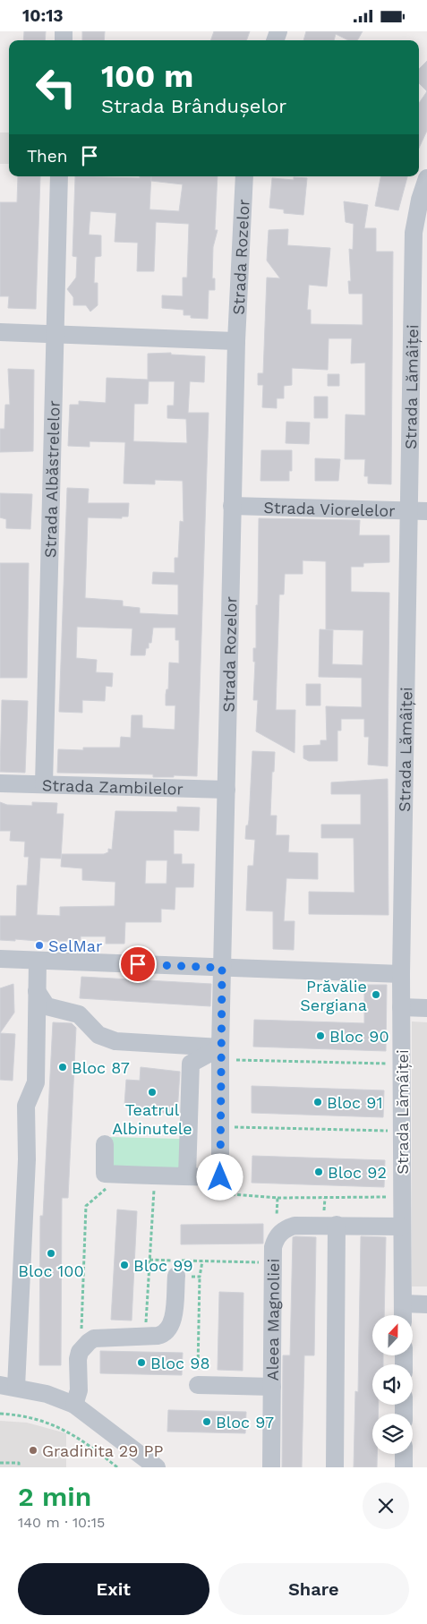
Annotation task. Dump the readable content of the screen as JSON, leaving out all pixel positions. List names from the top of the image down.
{
  "streets": {
    "street": [
      "Strada Rozelor",
      "Strada Lămâiței",
      "Strada Albăstrelelor",
      "Strada Viorelelor",
      "Strada Zambilelor",
      "Aleea Magnoliei"
    ]
  },
  "crossings": [
    ["Strada Rozelor", "Strada Viorelelor"],
    ["Strada Rozelor", "Strada Zambilelor"],
    ["Strada Lămâiței", "Strada Viorelelor"],
    ["Strada Lămâiței", "Aleea Magnoliei"],
    ["Strada Albăstrelelor", "Strada Zambilelor"]
  ],
  "places": [
    "SelMar",
    "Prăvălie Sergiana",
    "Bloc 90",
    "Bloc 87",
    "Teatrul Albinutele",
    "Bloc 91",
    "Bloc 92",
    "Bloc 100",
    "Bloc 99",
    "Bloc 98",
    "Bloc 97",
    "Gradinita 29 PP"
  ],
  "north": "top",
  "page": {
    "status": "10:13",
    "turn": ["100 m", "Strada Brândușelor"],
    "then": "Then",
    "heading": ["2 min", "140 m · 10:15"],
    "buttons": ["Exit", "Share"]
  }
}
